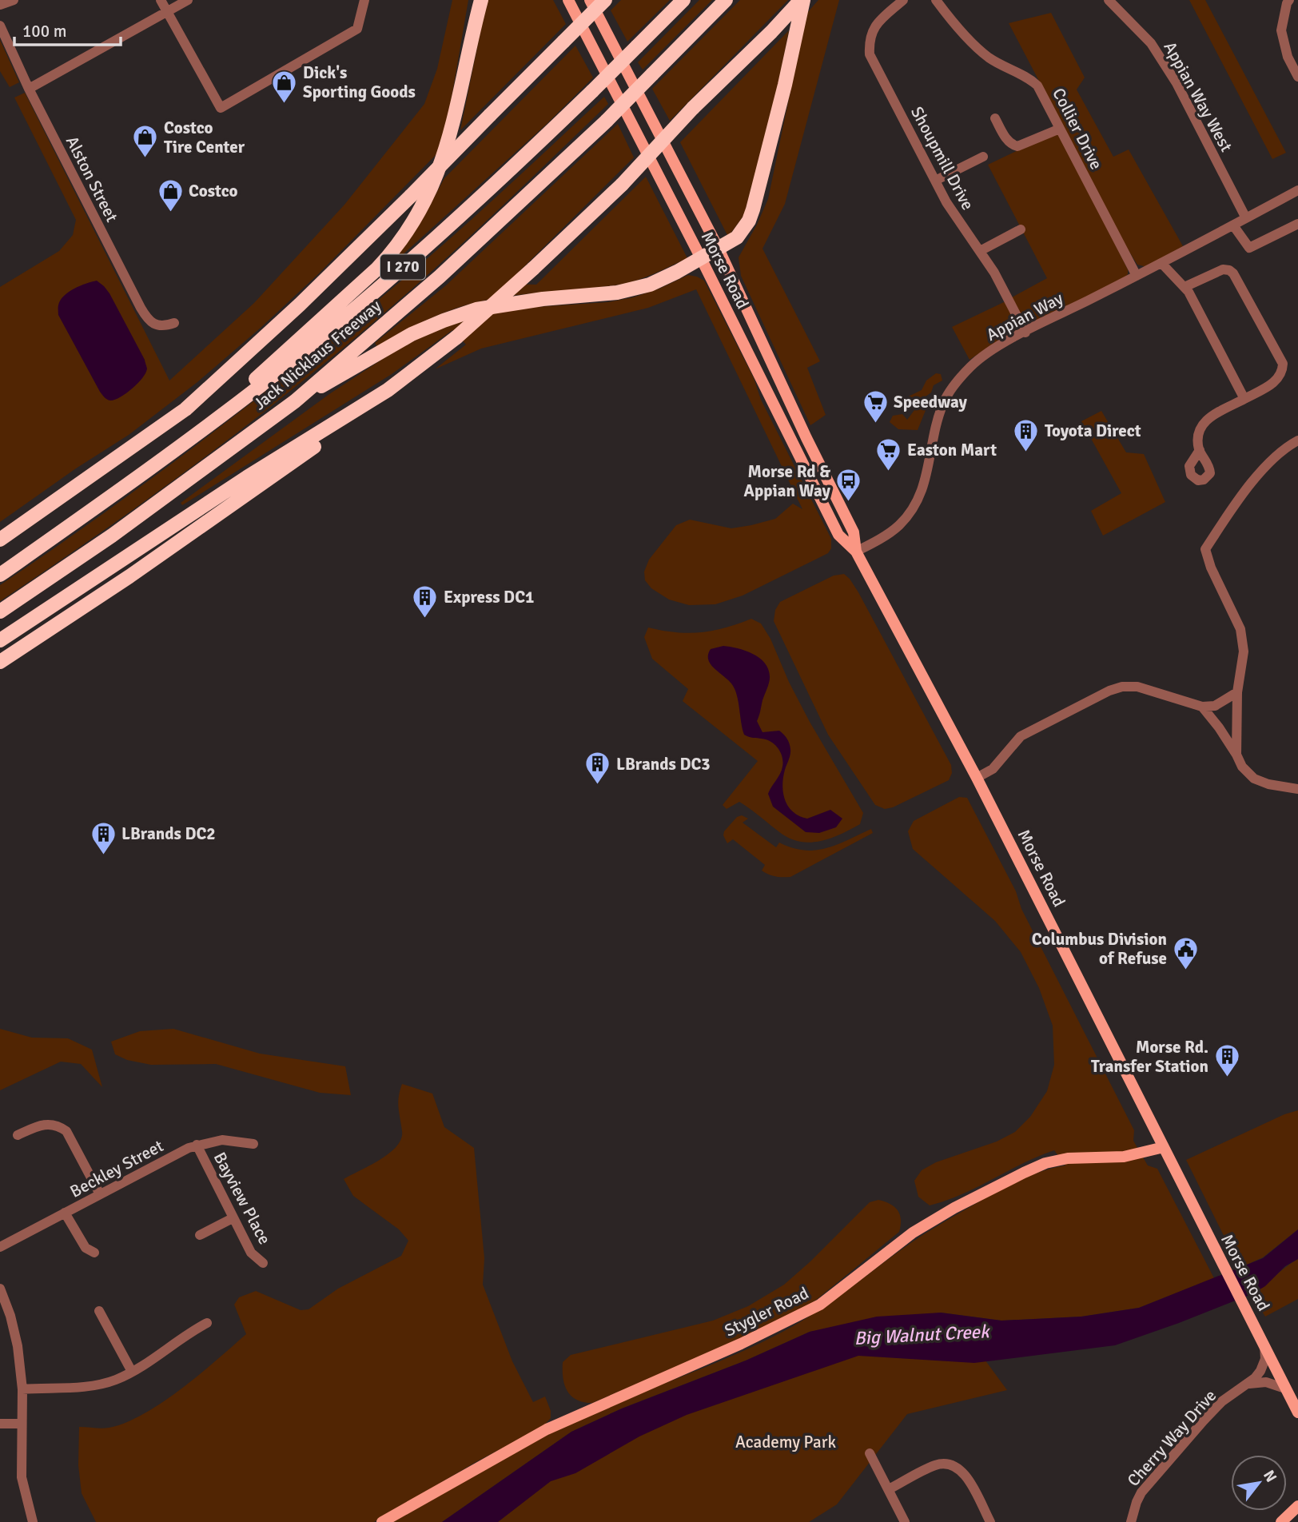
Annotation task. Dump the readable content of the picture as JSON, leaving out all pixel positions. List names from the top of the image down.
{
  "streets": {
    "highway": ["I 270", "Jack Nicklaus Freeway"],
    "main road": ["Morse Road", "Stygler Road"],
    "street": [
      "Appian Way West",
      "Collier Drive",
      "Shoupmill Drive",
      "Alston Street",
      "Appian Way",
      "Beckley Street",
      "Bayview Place",
      "Cherry Way Drive"
    ]
  },
  "crossings": [
    ["Appian Way West", "Appian Way"],
    ["Collier Drive", "Appian Way"],
    ["Shoupmill Drive", "Appian Way"],
    ["Morse Road", "Appian Way"],
    ["Morse Road", "Stygler Road"],
    ["Morse Road", "Cherry Way Drive"],
    ["Beckley Street", "Bayview Place"]
  ],
  "water": ["Big Walnut Creek"],
  "parks": ["Academy Park"],
  "places": {
    "shop": ["Dick's Sporting Goods", "Costco Tire Center", "Costco"],
    "supermarket": ["Speedway", "Easton Mart"],
    "building": [
      "Toyota Direct",
      "Express DC1",
      "LBrands DC3",
      "LBrands DC2",
      "Morse Rd. Transfer Station"
    ],
    "bus stop": ["Morse Rd & Appian Way"],
    "public building": ["Columbus Division of Refuse"]
  },
  "scale_bar": "100 m",
  "north": "top right"
}
